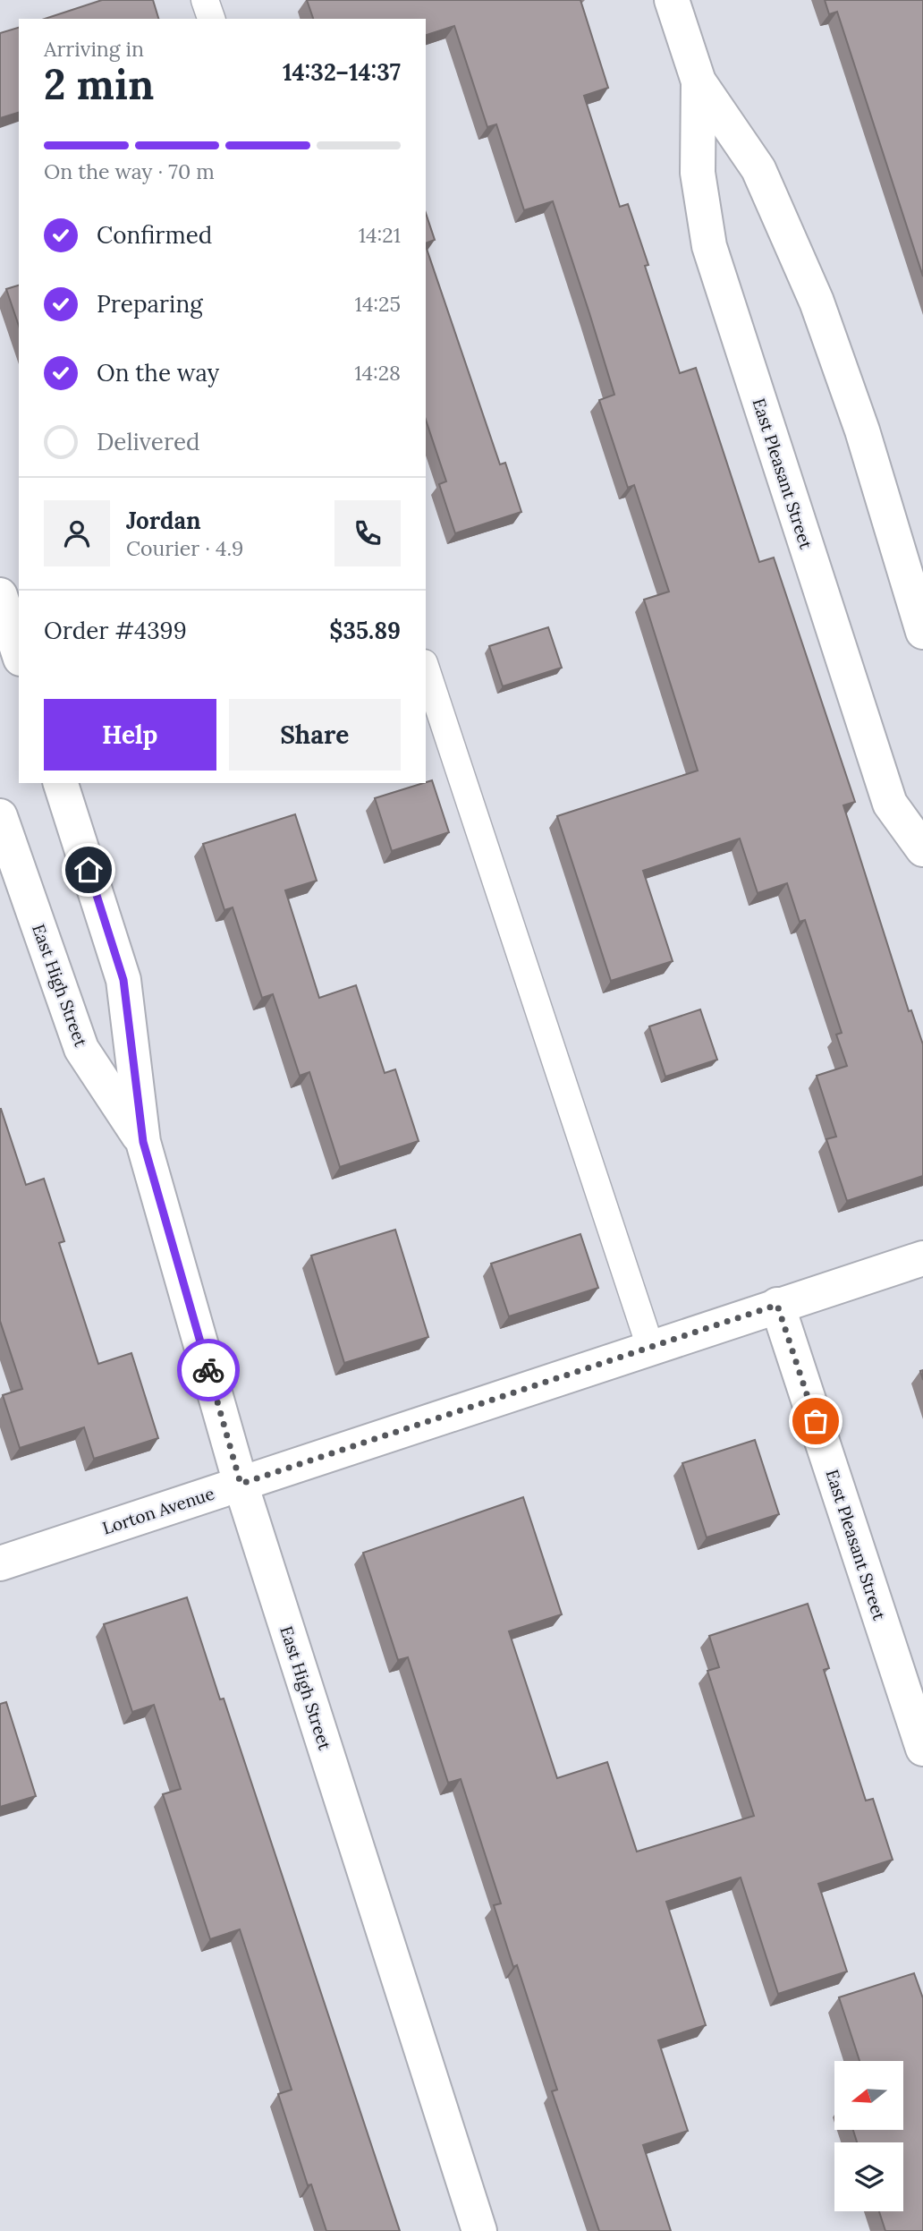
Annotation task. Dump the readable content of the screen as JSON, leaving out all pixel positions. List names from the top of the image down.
{
  "streets": {
    "street": ["East Pleasant Street", "East High Street", "Lorton Avenue"]
  },
  "crossings": [
    ["East Pleasant Street", "Lorton Avenue"],
    ["East High Street", "Lorton Avenue"]
  ],
  "north": "left",
  "page": {
    "heading": ["2 min", "Arriving in", "14:32–14:37"],
    "panel": [
      "Jordan",
      "Courier · 4.9",
      "Order #4399",
      "$35.89"
    ],
    "bar": "On the way · 70 m",
    "list": [
      ["Confirmed", "14:21"],
      ["Preparing", "14:25"],
      ["On the way", "14:28"],
      "Delivered"
    ],
    "buttons": ["Help", "Share"]
  }
}
